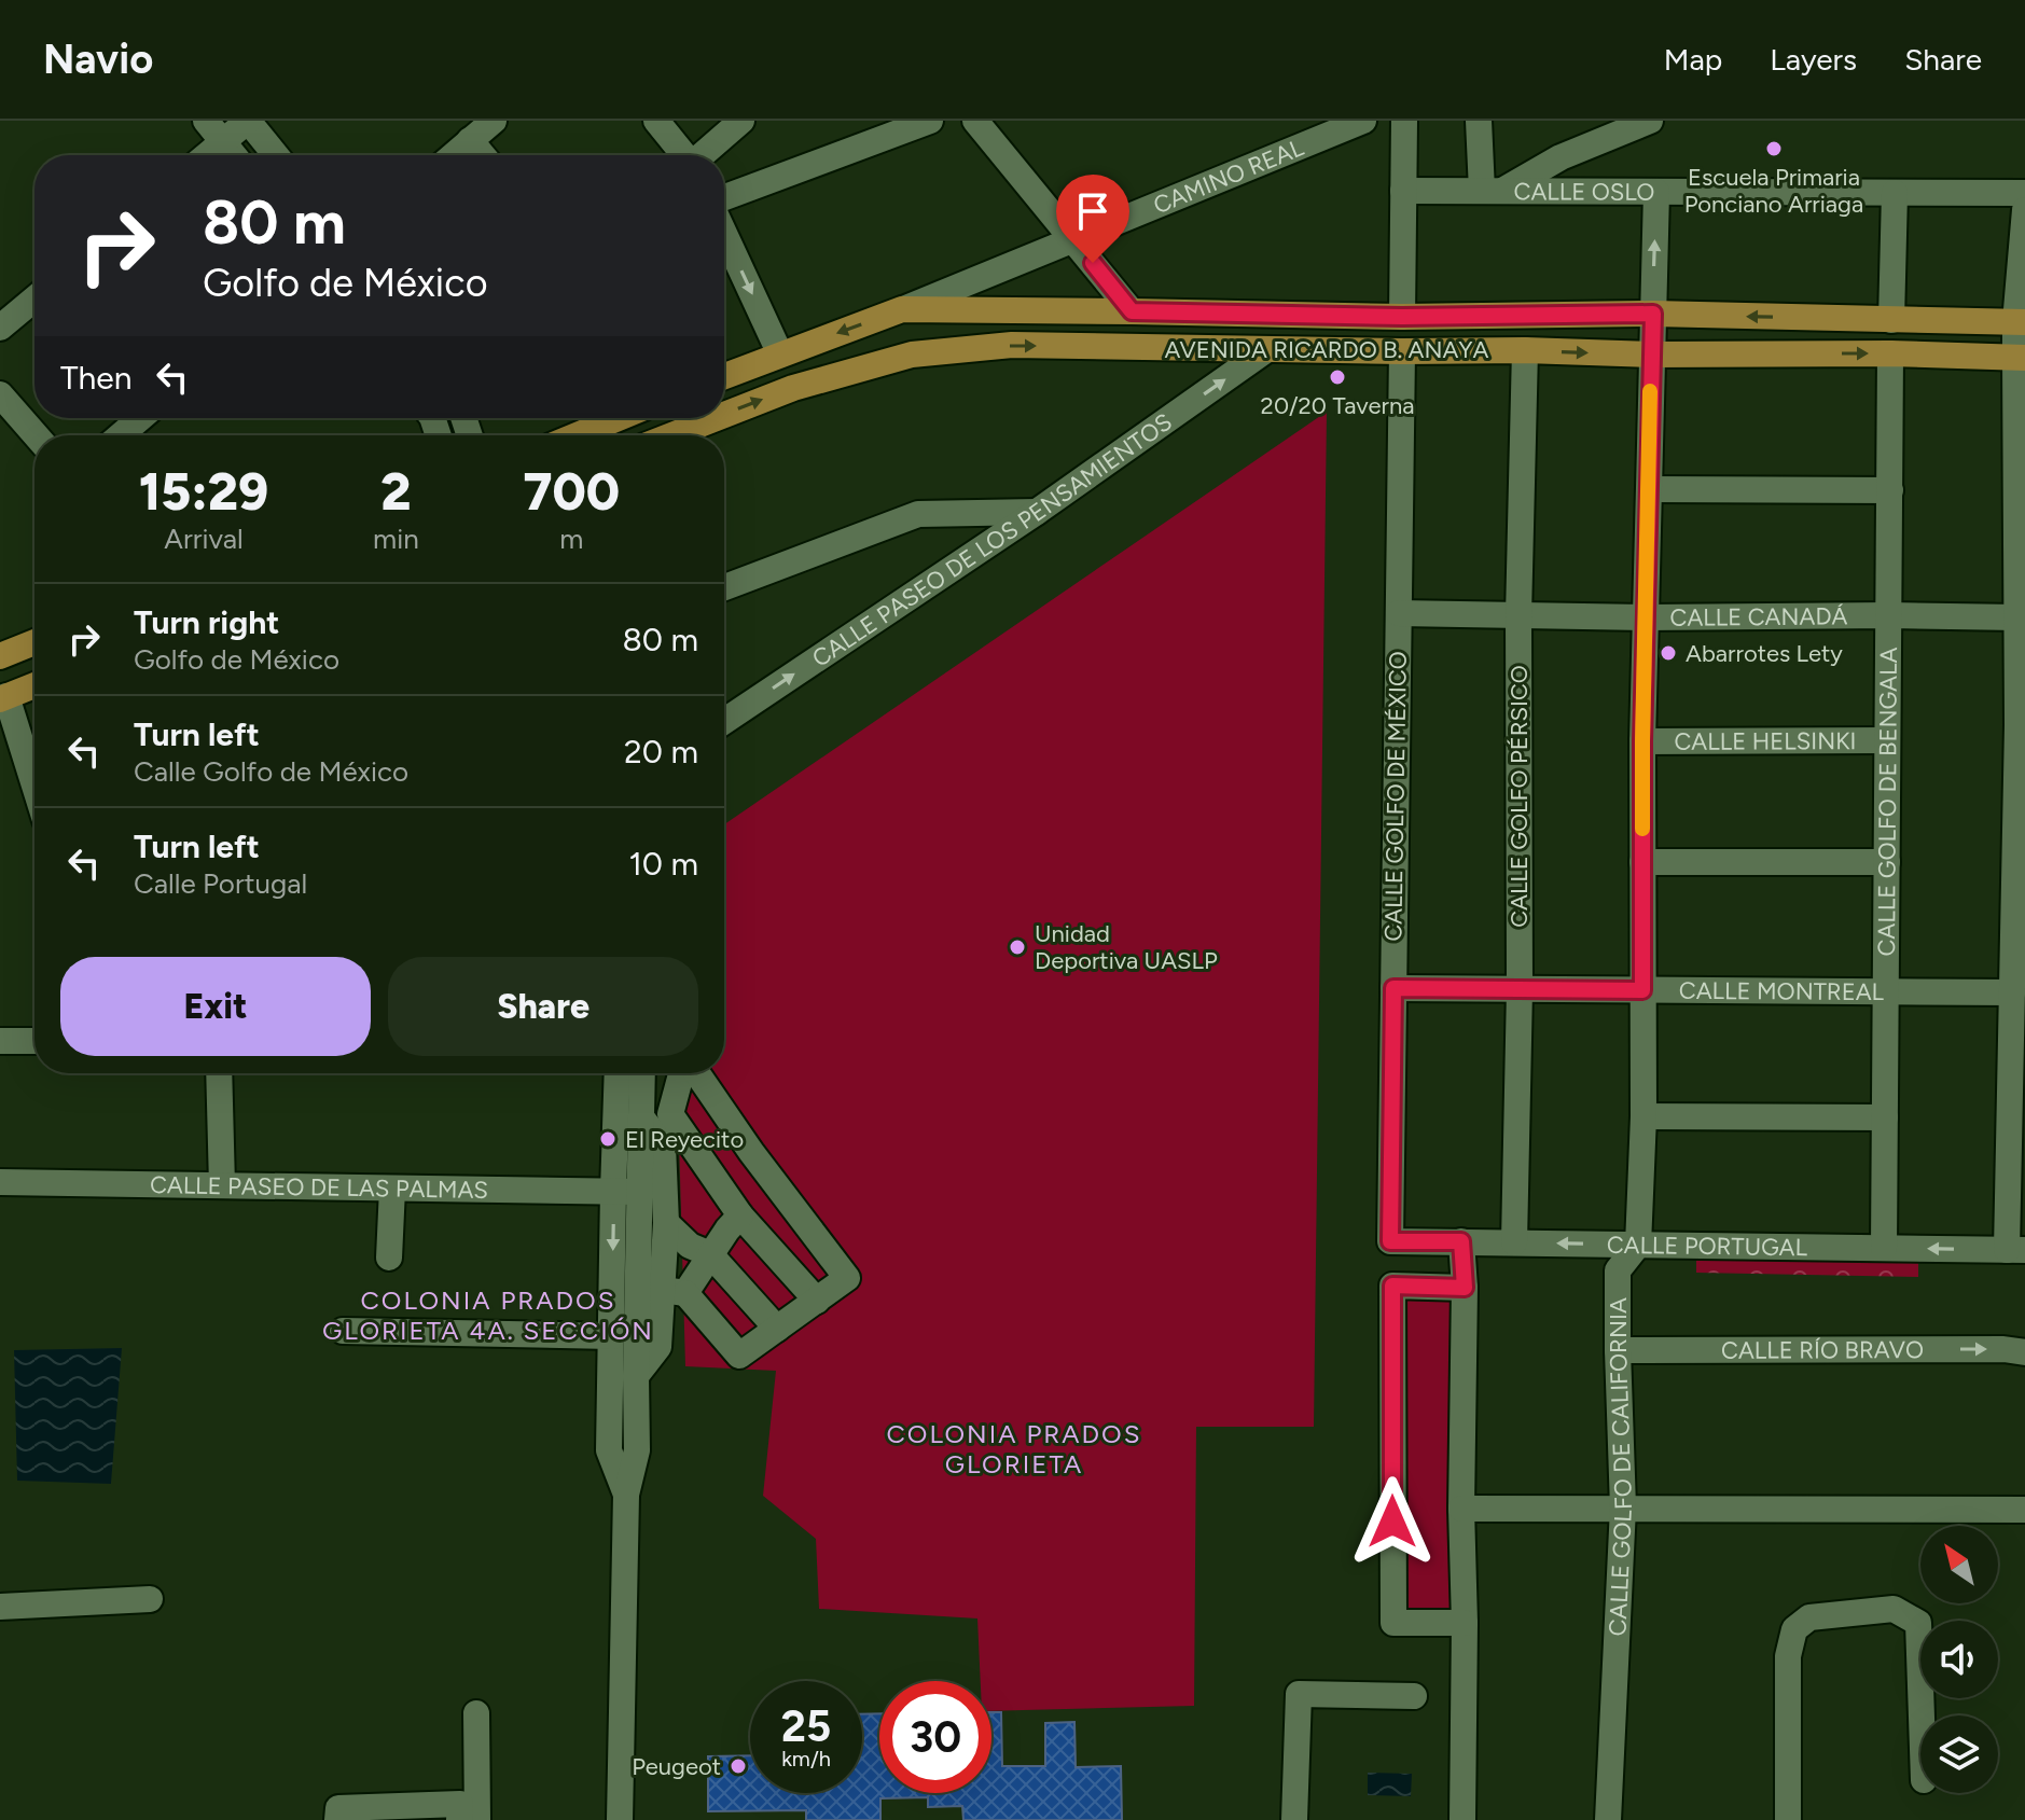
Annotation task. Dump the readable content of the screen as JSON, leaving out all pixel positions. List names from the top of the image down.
{
  "streets": {
    "main road": ["AVENIDA RICARDO B. ANAYA"],
    "street": [
      "CAMINO REAL",
      "CALLE OSLO",
      "CALLE PASEO DE LOS PENSAMIENTOS",
      "CALLE CANADÁ",
      "CALLE HELSINKI",
      "CALLE GOLFO DE MÉXICO",
      "CALLE GOLFO PÉRSICO",
      "CALLE GOLFO DE BENGALA",
      "CALLE MONTREAL",
      "CALLE PASEO DE LAS PALMAS",
      "CALLE PORTUGAL",
      "CALLE RÍO BRAVO",
      "CALLE GOLFO DE CALIFORNIA"
    ]
  },
  "crossings": [
    ["CAMINO REAL", "AVENIDA RICARDO B. ANAYA"],
    ["CALLE OSLO", "CALLE GOLFO DE CALIFORNIA"],
    ["AVENIDA RICARDO B. ANAYA", "CALLE PASEO DE LOS PENSAMIENTOS"],
    ["AVENIDA RICARDO B. ANAYA", "CALLE GOLFO DE MÉXICO"],
    ["AVENIDA RICARDO B. ANAYA", "CALLE GOLFO PÉRSICO"],
    ["AVENIDA RICARDO B. ANAYA", "CALLE GOLFO DE BENGALA"],
    ["AVENIDA RICARDO B. ANAYA", "CALLE GOLFO DE CALIFORNIA"],
    ["CALLE CANADÁ", "CALLE GOLFO DE MÉXICO"],
    ["CALLE CANADÁ", "CALLE GOLFO PÉRSICO"],
    ["CALLE CANADÁ", "CALLE GOLFO DE BENGALA"],
    ["CALLE CANADÁ", "CALLE GOLFO DE CALIFORNIA"],
    ["CALLE HELSINKI", "CALLE GOLFO DE BENGALA"],
    ["CALLE HELSINKI", "CALLE GOLFO DE CALIFORNIA"],
    ["CALLE GOLFO DE MÉXICO", "CALLE MONTREAL"],
    ["CALLE GOLFO DE MÉXICO", "CALLE PORTUGAL"],
    ["CALLE GOLFO PÉRSICO", "CALLE MONTREAL"],
    ["CALLE GOLFO PÉRSICO", "CALLE PORTUGAL"],
    ["CALLE GOLFO DE BENGALA", "CALLE MONTREAL"],
    ["CALLE GOLFO DE BENGALA", "CALLE PORTUGAL"],
    ["CALLE MONTREAL", "CALLE GOLFO DE CALIFORNIA"],
    ["CALLE PORTUGAL", "CALLE GOLFO DE CALIFORNIA"],
    ["CALLE RÍO BRAVO", "CALLE GOLFO DE CALIFORNIA"]
  ],
  "one_way": ["CALLE PORTUGAL"],
  "districts": ["COLONIA PRADOS GLORIETA 4A. SECCIÓN", "COLONIA PRADOS GLORIETA"],
  "places": [
    "Escuela Primaria Ponciano Arriaga",
    "20/20 Taverna",
    "Abarrotes Lety",
    "Unidad Deportiva UASLP",
    "El Reyecito",
    "Peugeot"
  ],
  "north": "top left",
  "page": {
    "header": "Navio",
    "nav": ["Map", "Layers", "Share"],
    "turn": ["80 m", "Golfo de México"],
    "then": "Then",
    "eta": [
      "15:29",
      "Arrival",
      "2",
      "min",
      "700",
      "m"
    ],
    "list": [
      {
        "name": "Turn right",
        "note": "Golfo de México",
        "value": "80 m"
      },
      {
        "name": "Turn left",
        "note": "Calle Golfo de México",
        "value": "20 m"
      },
      {
        "name": "Turn left",
        "note": "Calle Portugal",
        "value": "10 m"
      }
    ],
    "buttons": ["Exit", "Share"],
    "speed": "25 km/h",
    "limit": "30"
  }
}
